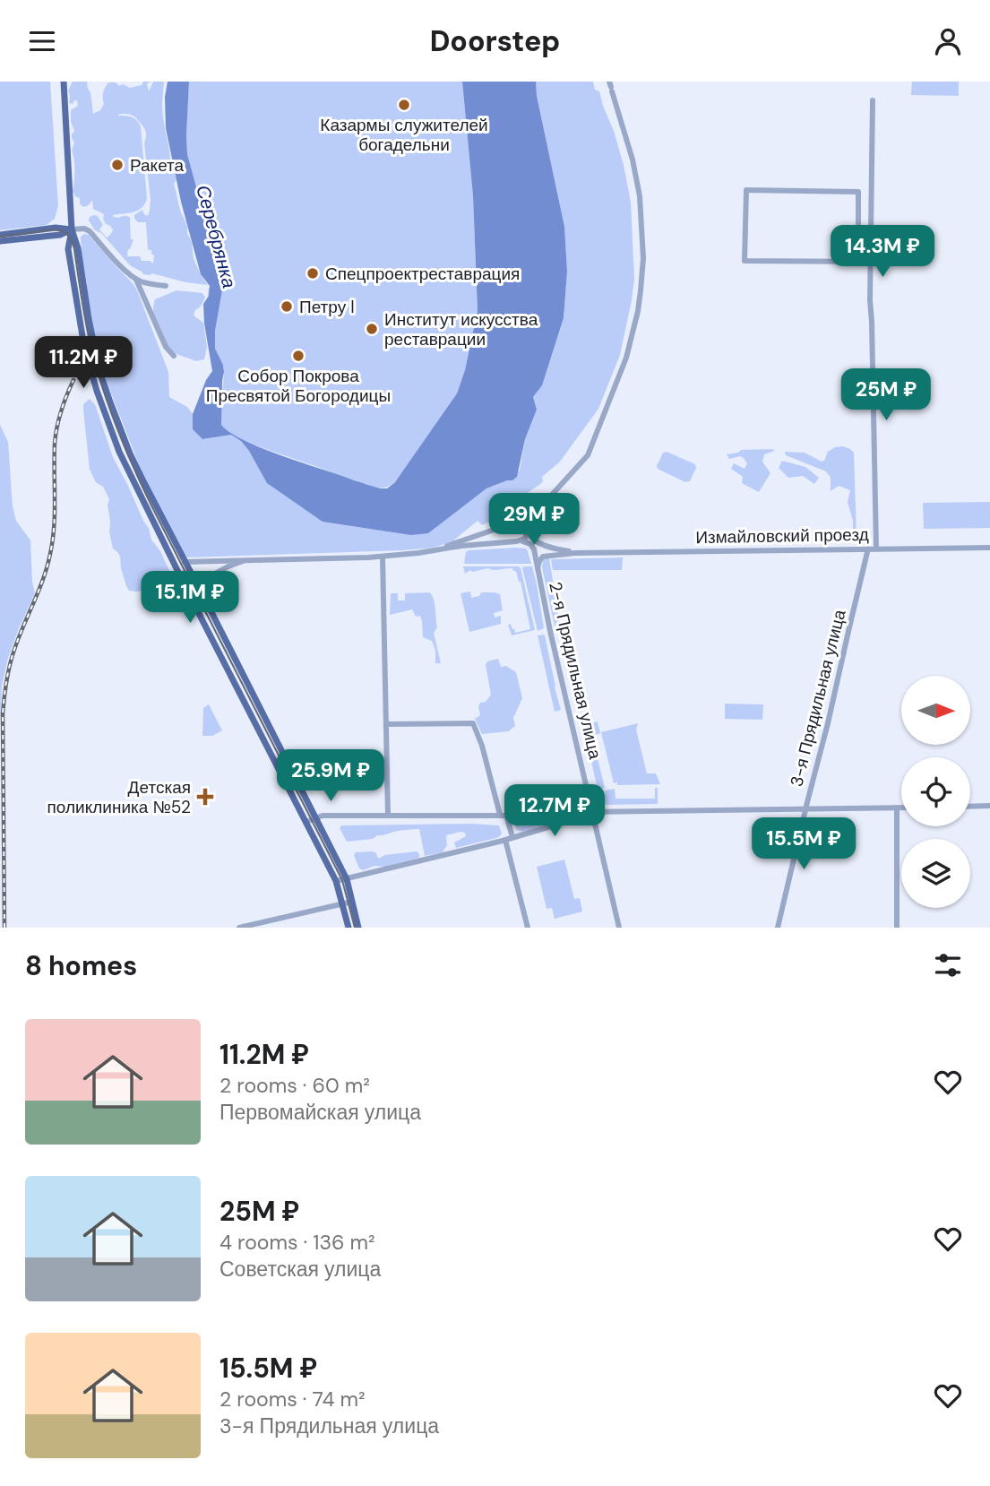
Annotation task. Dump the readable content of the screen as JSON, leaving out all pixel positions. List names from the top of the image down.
{
  "streets": {
    "street": ["Измайловский проезд", "2-я Прядильная улица", "3-я Прядильная улица"]
  },
  "crossings": [
    ["Измайловский проезд", "2-я Прядильная улица"],
    ["Измайловский проезд", "3-я Прядильная улица"]
  ],
  "water": ["Серебрянка"],
  "places": {
    "other": [
      "Казармы служителей богадельни",
      "Ракета",
      "Спецпроектреставрация",
      "Петру I",
      "Институт искусства реставрации",
      "Собор Покрова Пресвятой Богородицы"
    ],
    "health": ["Детская поликлиника №52"]
  },
  "north": "right",
  "page": {
    "header": "Doorstep",
    "price": [
      "14.3M ₽",
      "11.2M ₽",
      "25M ₽",
      "29M ₽",
      "15.1M ₽",
      "25.9M ₽",
      "12.7M ₽",
      "15.5M ₽"
    ],
    "heading": "8 homes",
    "list": [
      {
        "name": "11.2M ₽",
        "note": "2 rooms · 60 m² · Первомайская улица"
      },
      {
        "name": "25M ₽",
        "note": "4 rooms · 136 m² · Советская улица"
      },
      {
        "name": "15.5M ₽",
        "note": "2 rooms · 74 m² · 3-я Прядильная улица"
      }
    ]
  }
}
